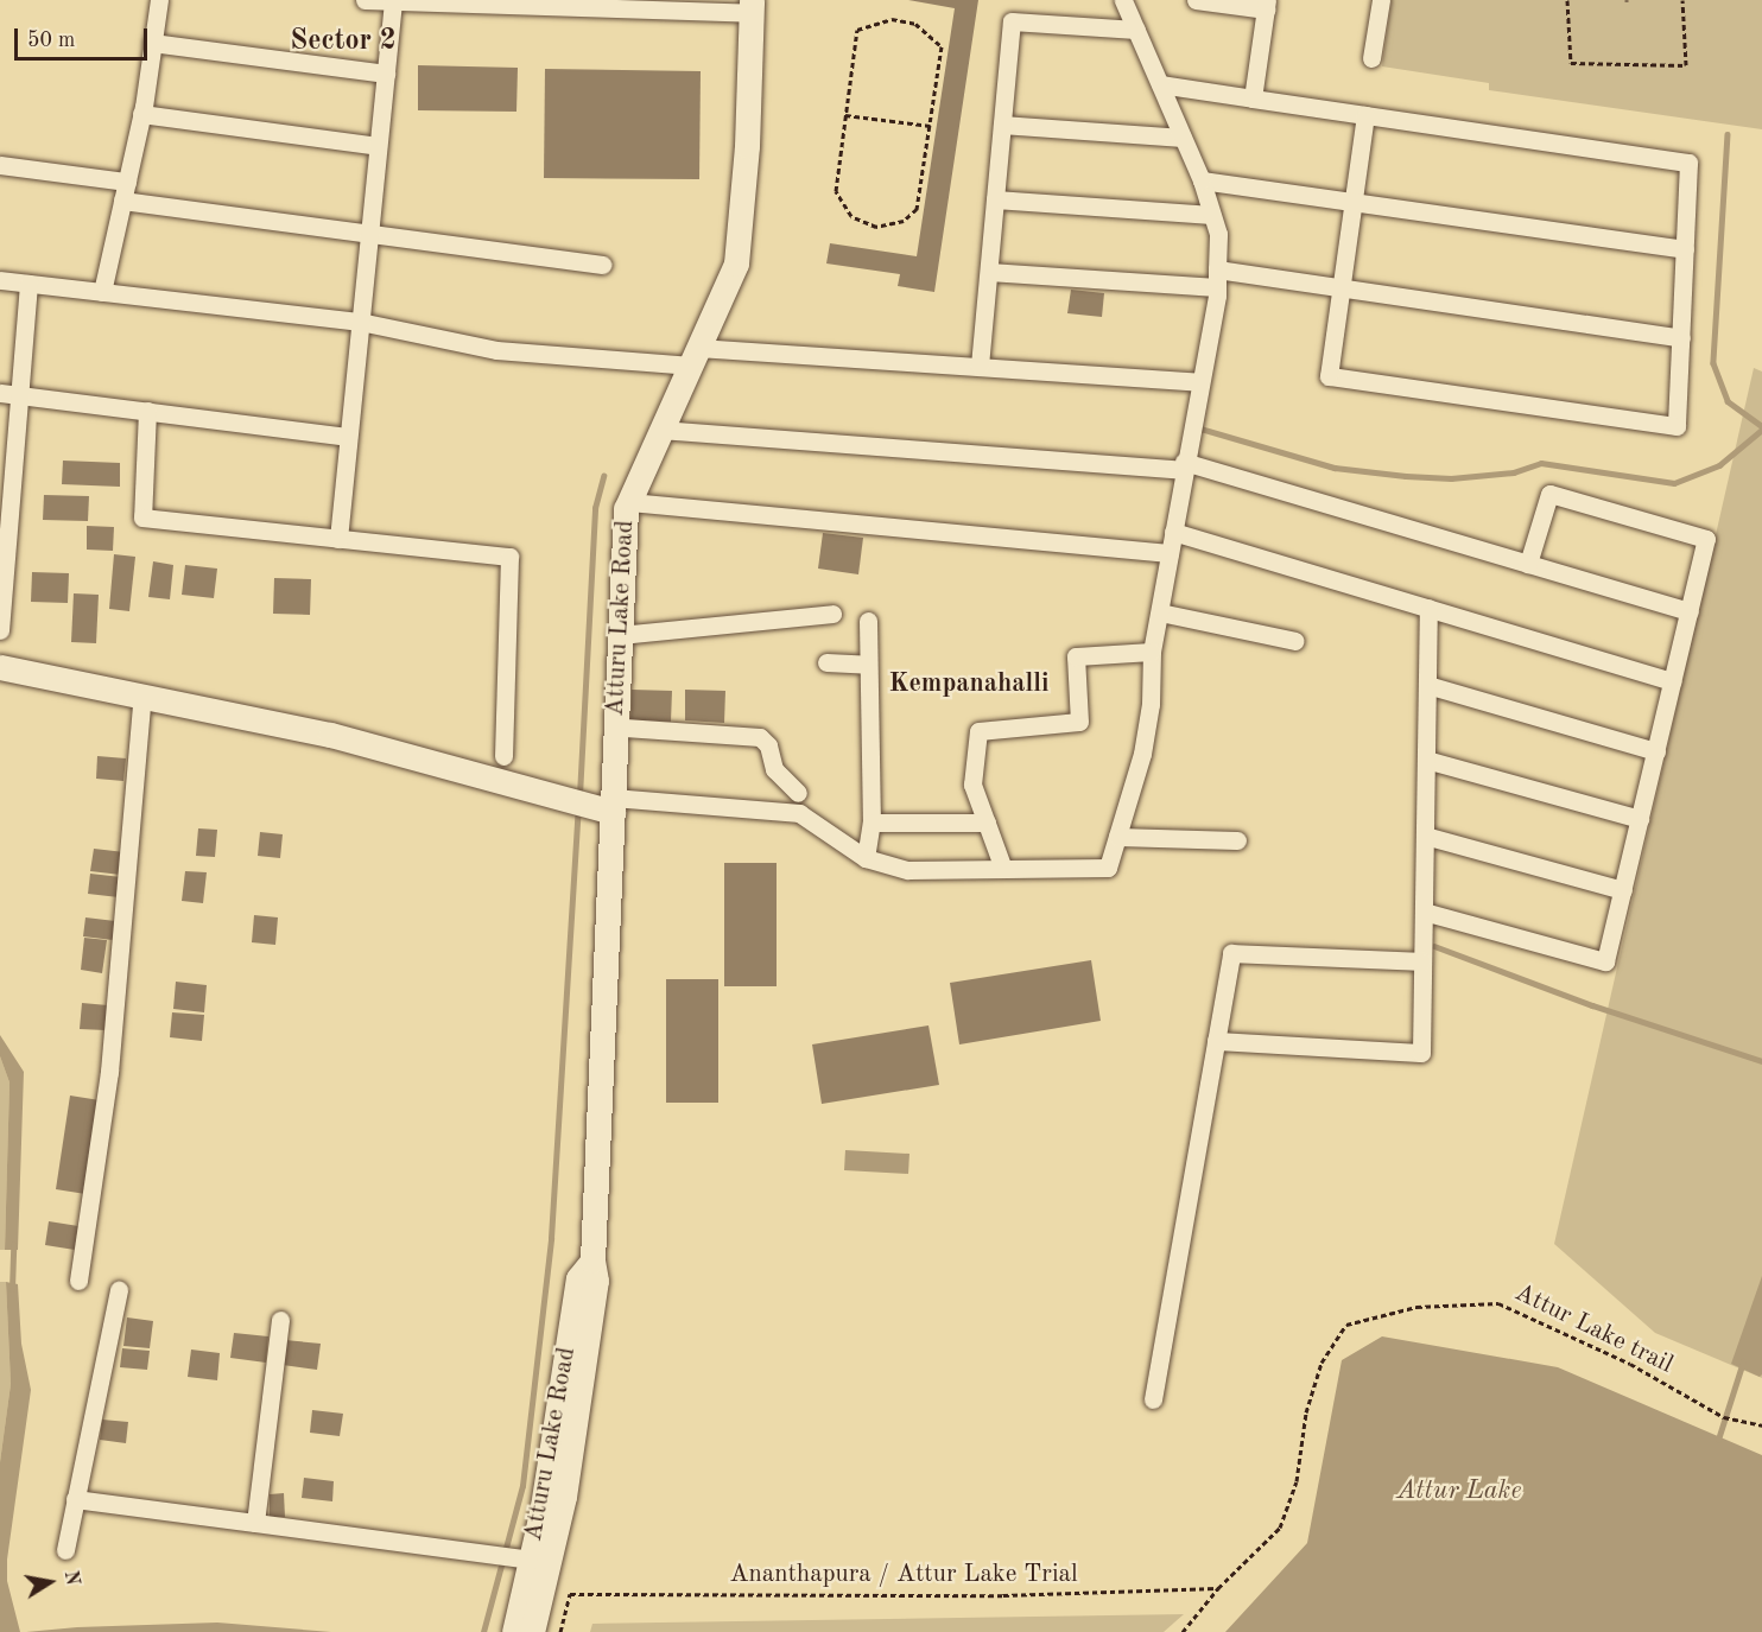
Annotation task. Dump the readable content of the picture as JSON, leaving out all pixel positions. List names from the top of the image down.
{
  "streets": {
    "street": ["Atturu Lake Road"],
    "path": ["Attur Lake trail", "Ananthapura / Attur Lake Trial"]
  },
  "crossings": [
    ["Attur Lake trail", "Ananthapura / Attur Lake Trial"]
  ],
  "districts": ["Sector 2", "Kempanahalli"],
  "water": ["Attur Lake"],
  "scale_bar": "50 m",
  "north": "right"
}
